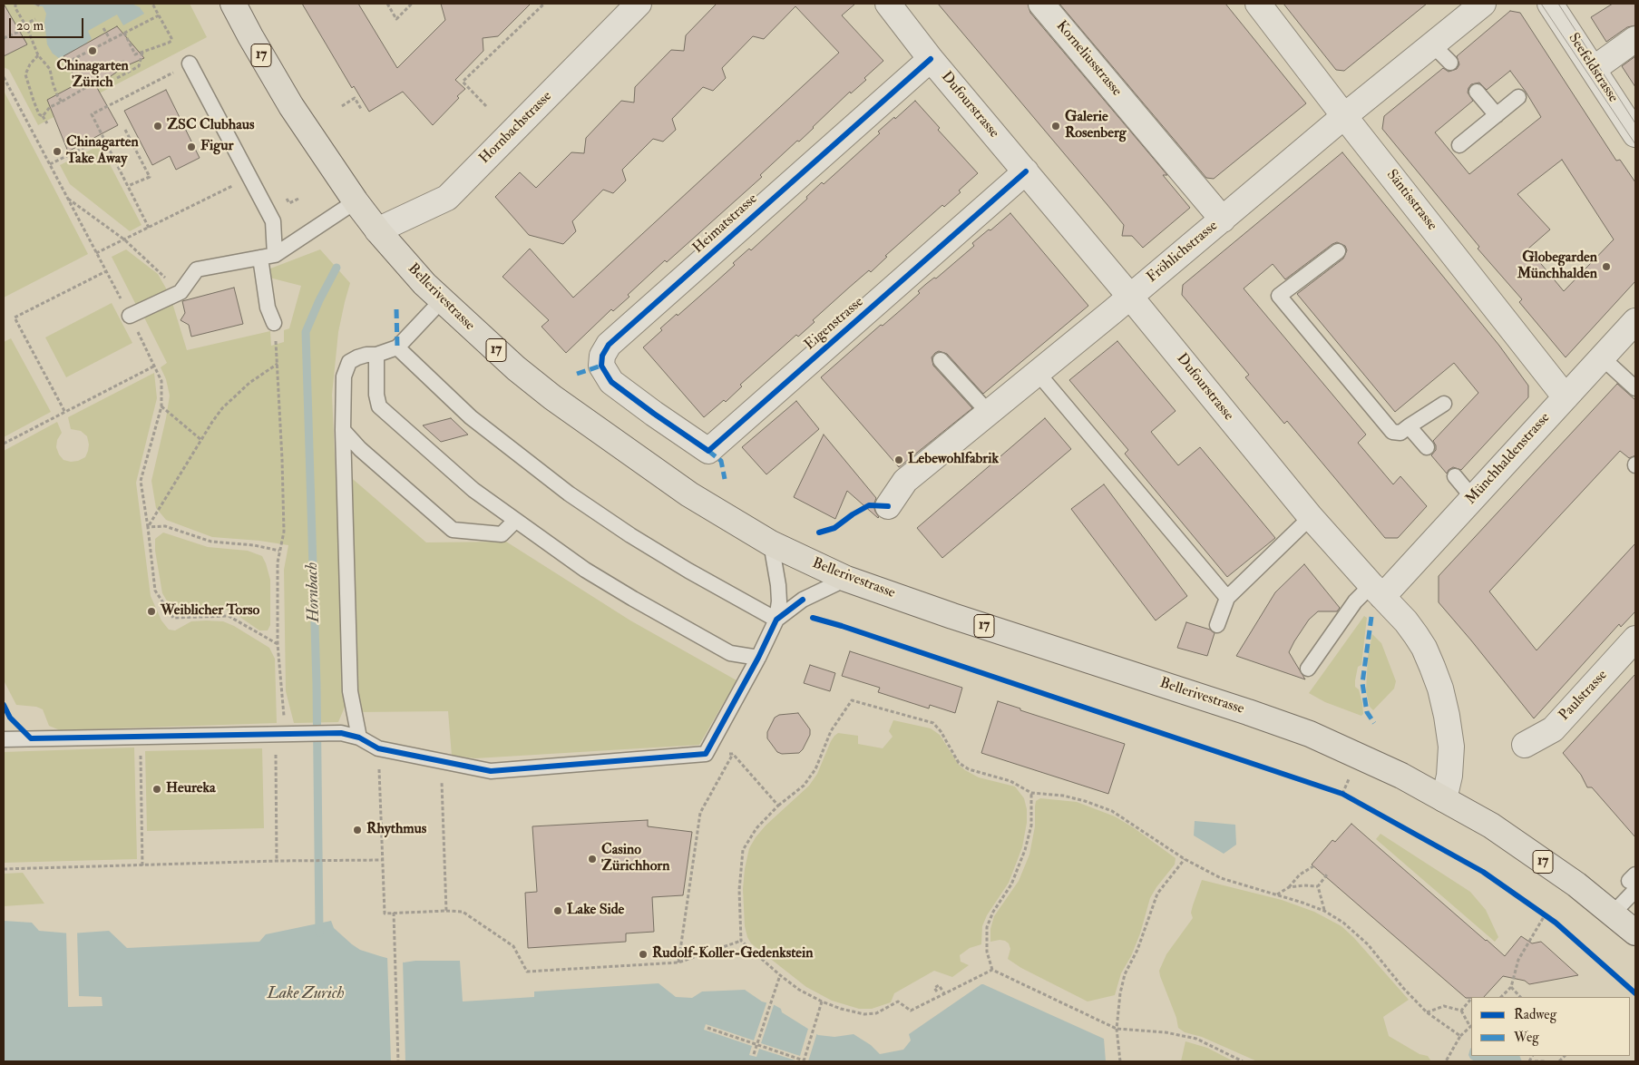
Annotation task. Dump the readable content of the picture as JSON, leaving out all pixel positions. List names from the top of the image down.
{
  "streets": {
    "main road": ["17", "Bellerivestrasse"],
    "street": [
      "Korneliusstrasse",
      "Seefeldstrasse",
      "Dufourstrasse",
      "Hornbachstrasse",
      "Säntisstrasse",
      "Heimatstrasse",
      "Fröhlichstrasse",
      "Eigenstrasse",
      "Münchhaldenstrasse",
      "Paulstrasse"
    ]
  },
  "crossings": [
    ["Korneliusstrasse", "Fröhlichstrasse"],
    ["Dufourstrasse", "Heimatstrasse"],
    ["Dufourstrasse", "Fröhlichstrasse"],
    ["Dufourstrasse", "Bellerivestrasse"],
    ["Dufourstrasse", "Eigenstrasse"],
    ["Dufourstrasse", "Münchhaldenstrasse"],
    ["Hornbachstrasse", "Bellerivestrasse"],
    ["Säntisstrasse", "Fröhlichstrasse"],
    ["Säntisstrasse", "Münchhaldenstrasse"],
    ["Heimatstrasse", "Eigenstrasse"]
  ],
  "water": ["Hornbach", "Lake Zurich"],
  "places": [
    "Chinagarten Zürich",
    "ZSC Clubhaus",
    "Galerie Rosenberg",
    "Figur",
    "Chinagarten Take Away",
    "Globegarden Münchhalden",
    "Lebewohlfabrik",
    "Weiblicher Torso",
    "Heureka",
    "Rhythmus",
    "Casino Zürichhorn",
    "Lake Side",
    "Rudolf-Koller-Gedenkstein"
  ],
  "legend": ["Radweg", "Weg"],
  "scale_bar": "20 m"
}
